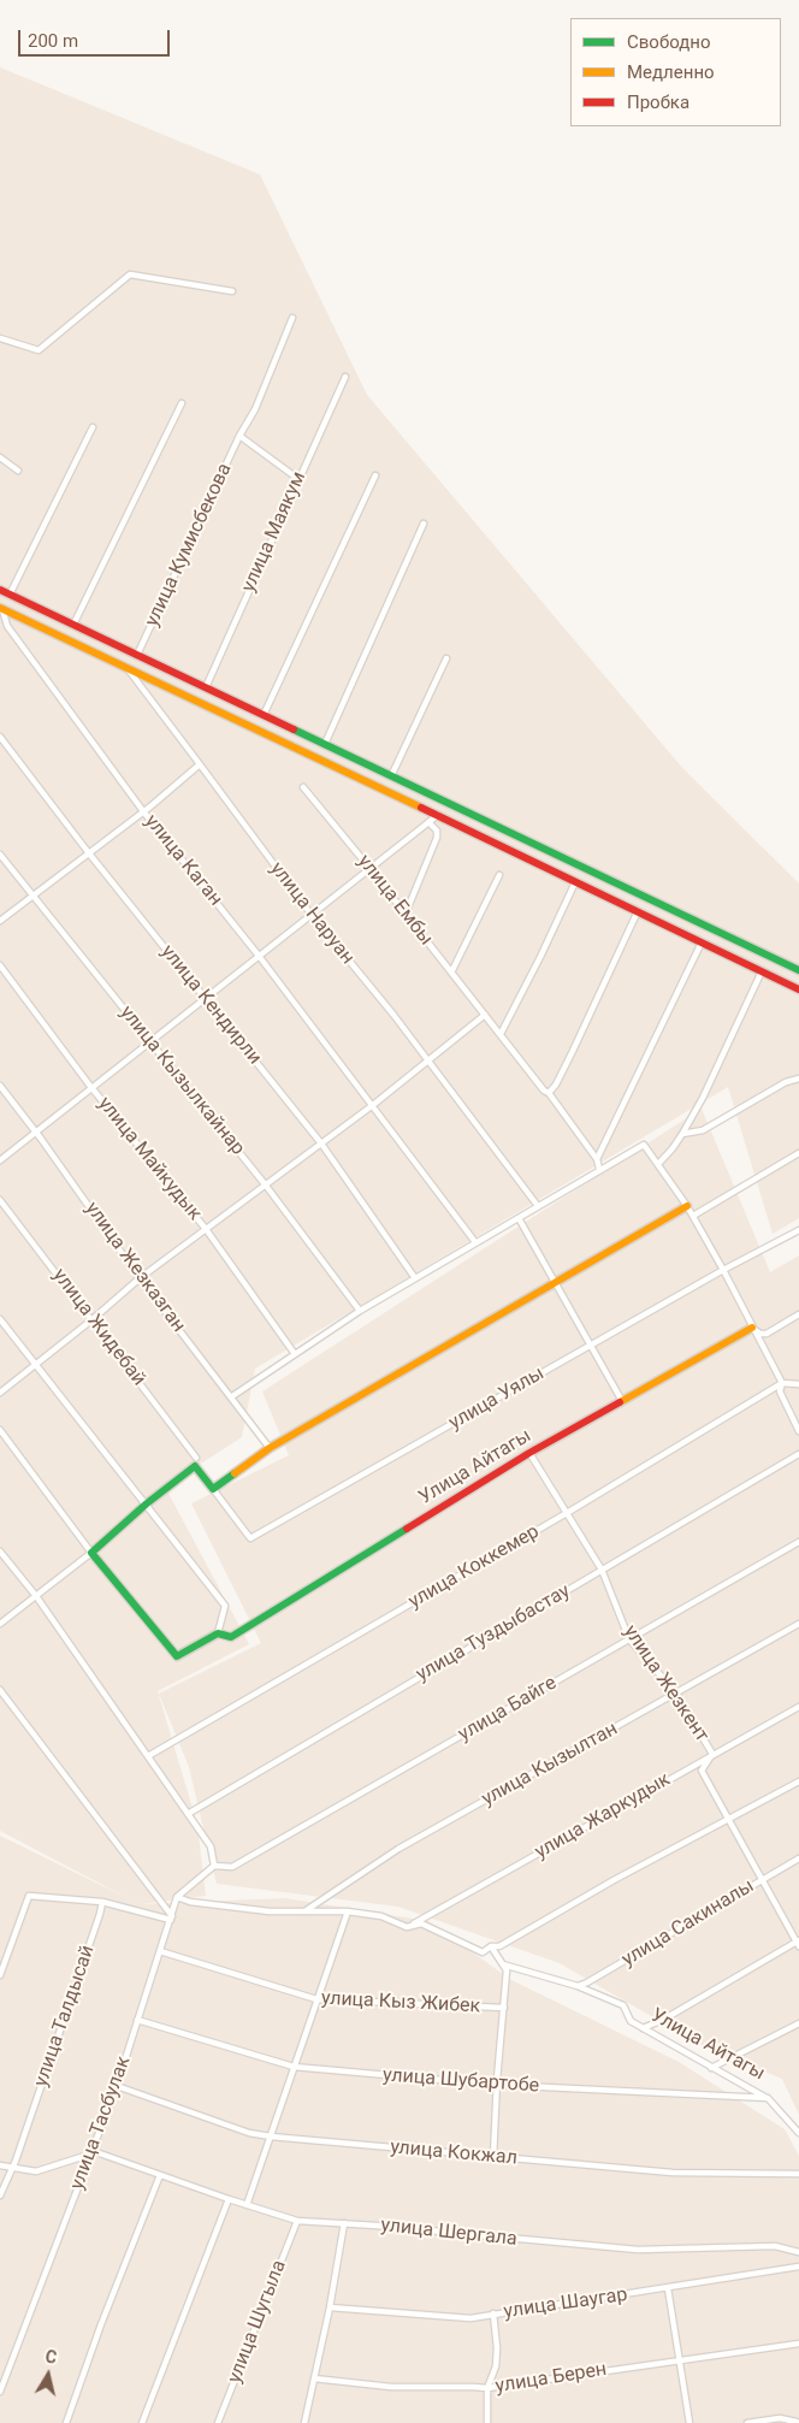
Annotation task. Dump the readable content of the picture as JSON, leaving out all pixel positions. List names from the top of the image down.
{
  "streets": {
    "main road": ["Улица Айтагы"],
    "street": [
      "улица Маякум",
      "улица Кумисбекова",
      "улица Каган",
      "улица Ембы",
      "улица Наруан",
      "улица Кендирли",
      "улица Кызылкайнар",
      "улица Майкудык",
      "улица Жезказган",
      "улица Жидебай",
      "улица Уялы",
      "улица Коккемер",
      "улица Туздыбастау",
      "улица Жезкент",
      "улица Байге",
      "улица Кызылтан",
      "улица Жаркудык",
      "улица Сакиналы",
      "улица Кыз Жибек",
      "улица Талдысай",
      "улица Шубартобе",
      "улица Тасбулак",
      "улица Кокжал",
      "улица Шергала",
      "улица Шаугар",
      "улица Шугыла",
      "улица Берен"
    ]
  },
  "crossings": [
    ["Улица Айтагы", "улица Жезкент"],
    ["Улица Айтагы", "улица Сакиналы"],
    ["Улица Айтагы", "улица Шубартобе"],
    ["улица Коккемер", "улица Жезкент"],
    ["улица Туздыбастау", "улица Жезкент"],
    ["улица Жезкент", "улица Байге"],
    ["улица Жезкент", "улица Кызылтан"],
    ["улица Жезкент", "улица Жаркудык"],
    ["улица Жезкент", "улица Сакиналы"],
    ["улица Кыз Жибек", "улица Тасбулак"],
    ["улица Шубартобе", "улица Тасбулак"],
    ["улица Тасбулак", "улица Кокжал"],
    ["улица Тасбулак", "улица Шергала"],
    ["улица Шергала", "улица Шугыла"]
  ],
  "legend": ["Свободно", "Медленно", "Пробка"],
  "scale_bar": "200 m",
  "north": "top"
}
